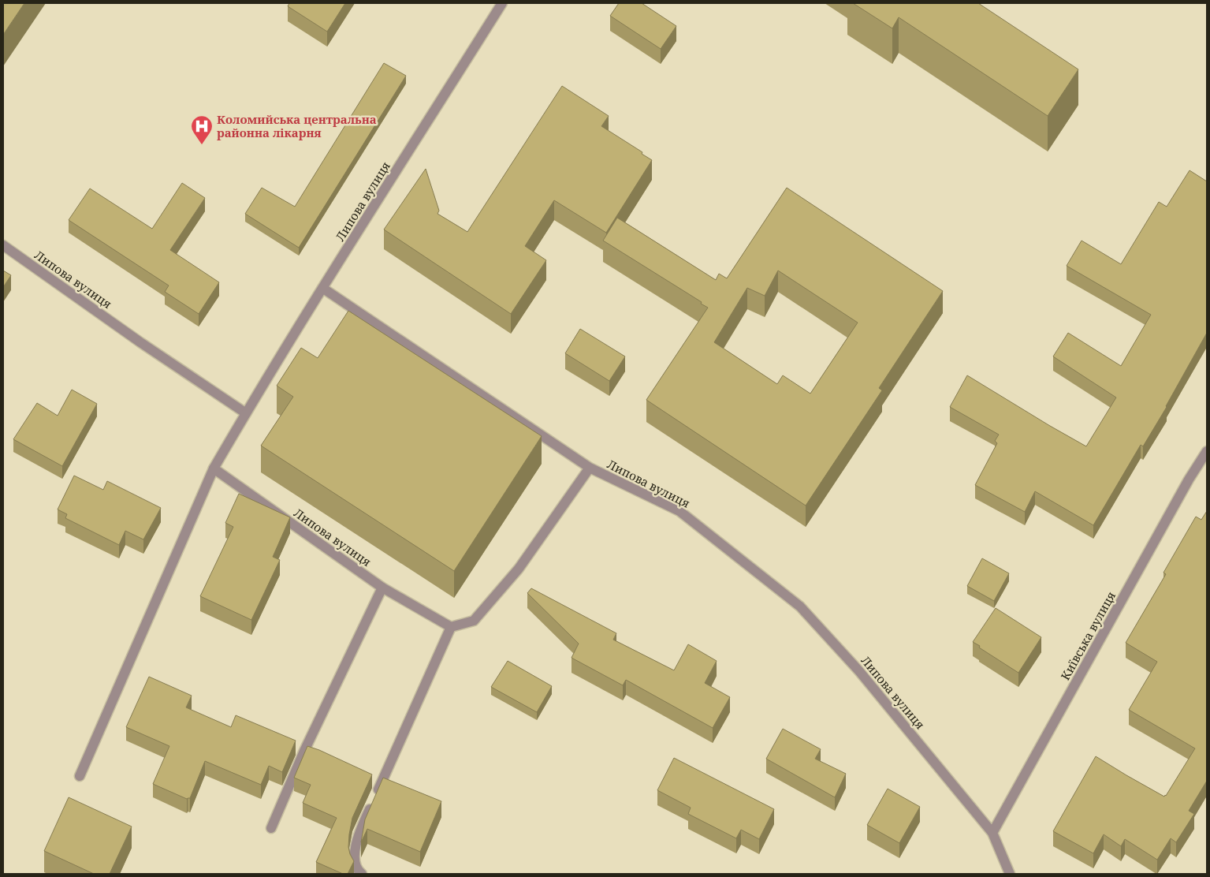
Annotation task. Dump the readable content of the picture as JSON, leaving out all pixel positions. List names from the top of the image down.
{
  "streets": {
    "street": ["Липова вулиця", "Київська вулиця"]
  },
  "crossings": [
    ["Липова вулиця", "Київська вулиця"]
  ],
  "places": {
    "hospital": ["Коломийська центральна районна лікарня"]
  }
}
